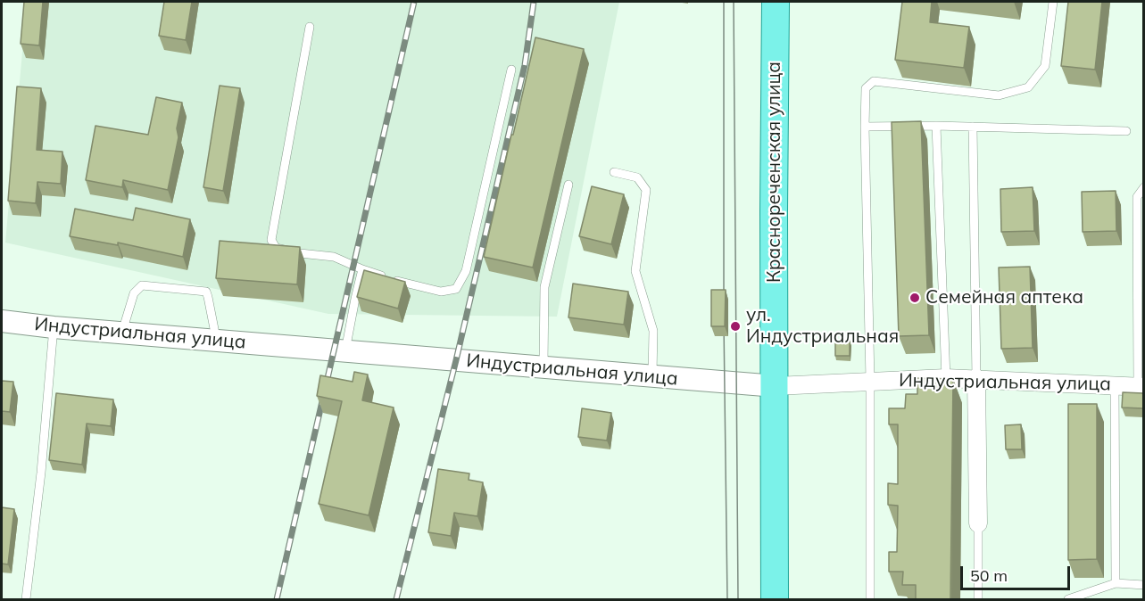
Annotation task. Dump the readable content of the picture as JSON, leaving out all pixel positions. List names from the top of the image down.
{
  "streets": {
    "main road": ["Краснореченская улица"],
    "street": ["Индустриальная улица"]
  },
  "crossings": [
    ["Краснореченская улица", "Индустриальная улица"]
  ],
  "places": ["Семейная аптека", "ул. Индустриальная"],
  "scale_bar": "50 m"
}
